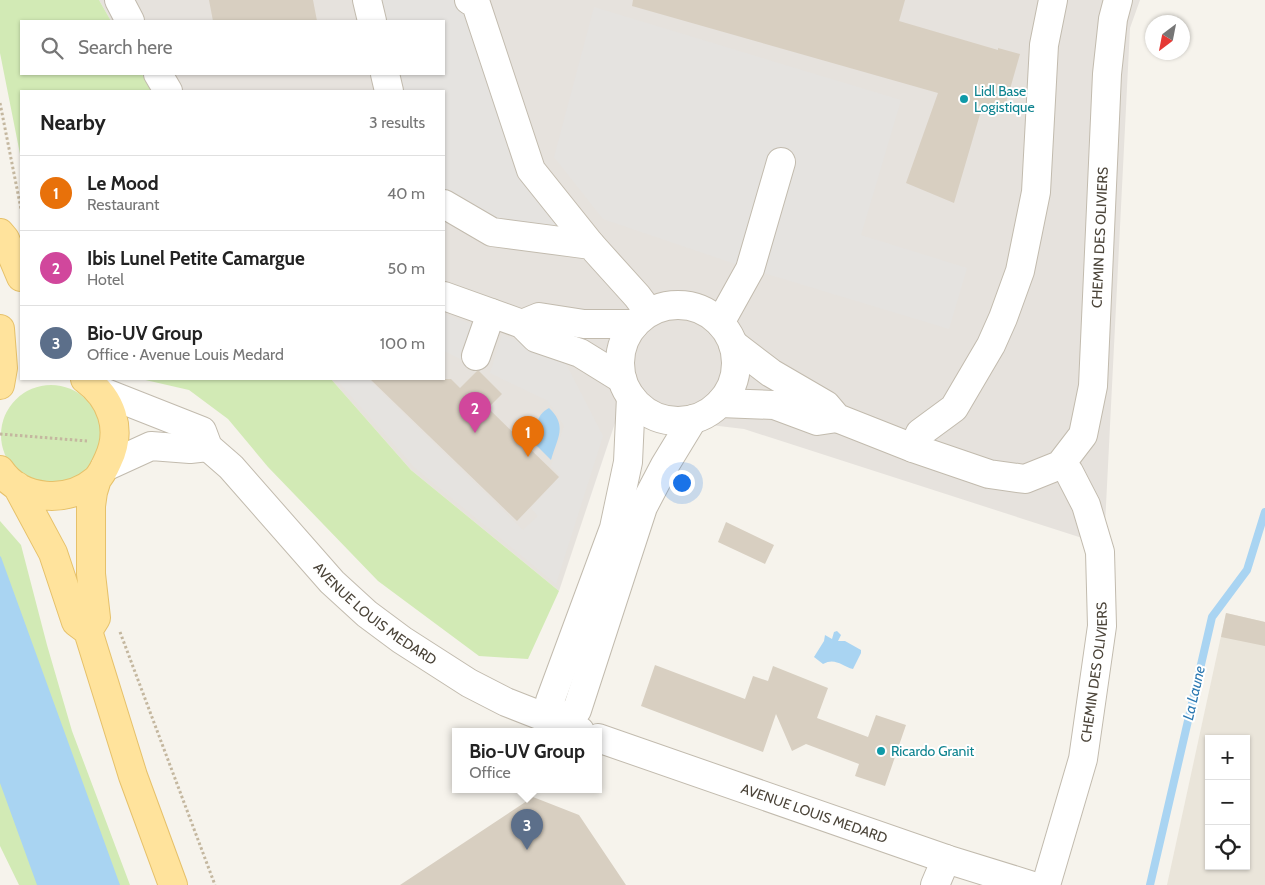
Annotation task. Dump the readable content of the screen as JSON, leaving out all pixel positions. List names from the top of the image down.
{
  "streets": {
    "street": ["CHEMIN DES OLIVIERS", "AVENUE LOUIS MEDARD"]
  },
  "water": ["La Laune"],
  "places": ["Lidl Base Logistique", "Ricardo Granit"],
  "north": "bottom left",
  "page": {
    "search": "Search here",
    "heading": ["Nearby", "3 results"],
    "list": [
      {
        "mark": "1",
        "name": "Le Mood",
        "note": "Restaurant",
        "value": "40 m"
      },
      {
        "mark": "2",
        "name": "Ibis Lunel Petite Camargue",
        "note": "Hotel",
        "value": "50 m"
      },
      {
        "mark": "3",
        "name": "Bio-UV Group",
        "note": "Office · Avenue Louis Medard",
        "value": "100 m"
      }
    ],
    "pins": ["2", "1", "3"],
    "popup": ["Bio-UV Group", "Office"],
    "map_buttons": ["+", "−"]
  }
}
